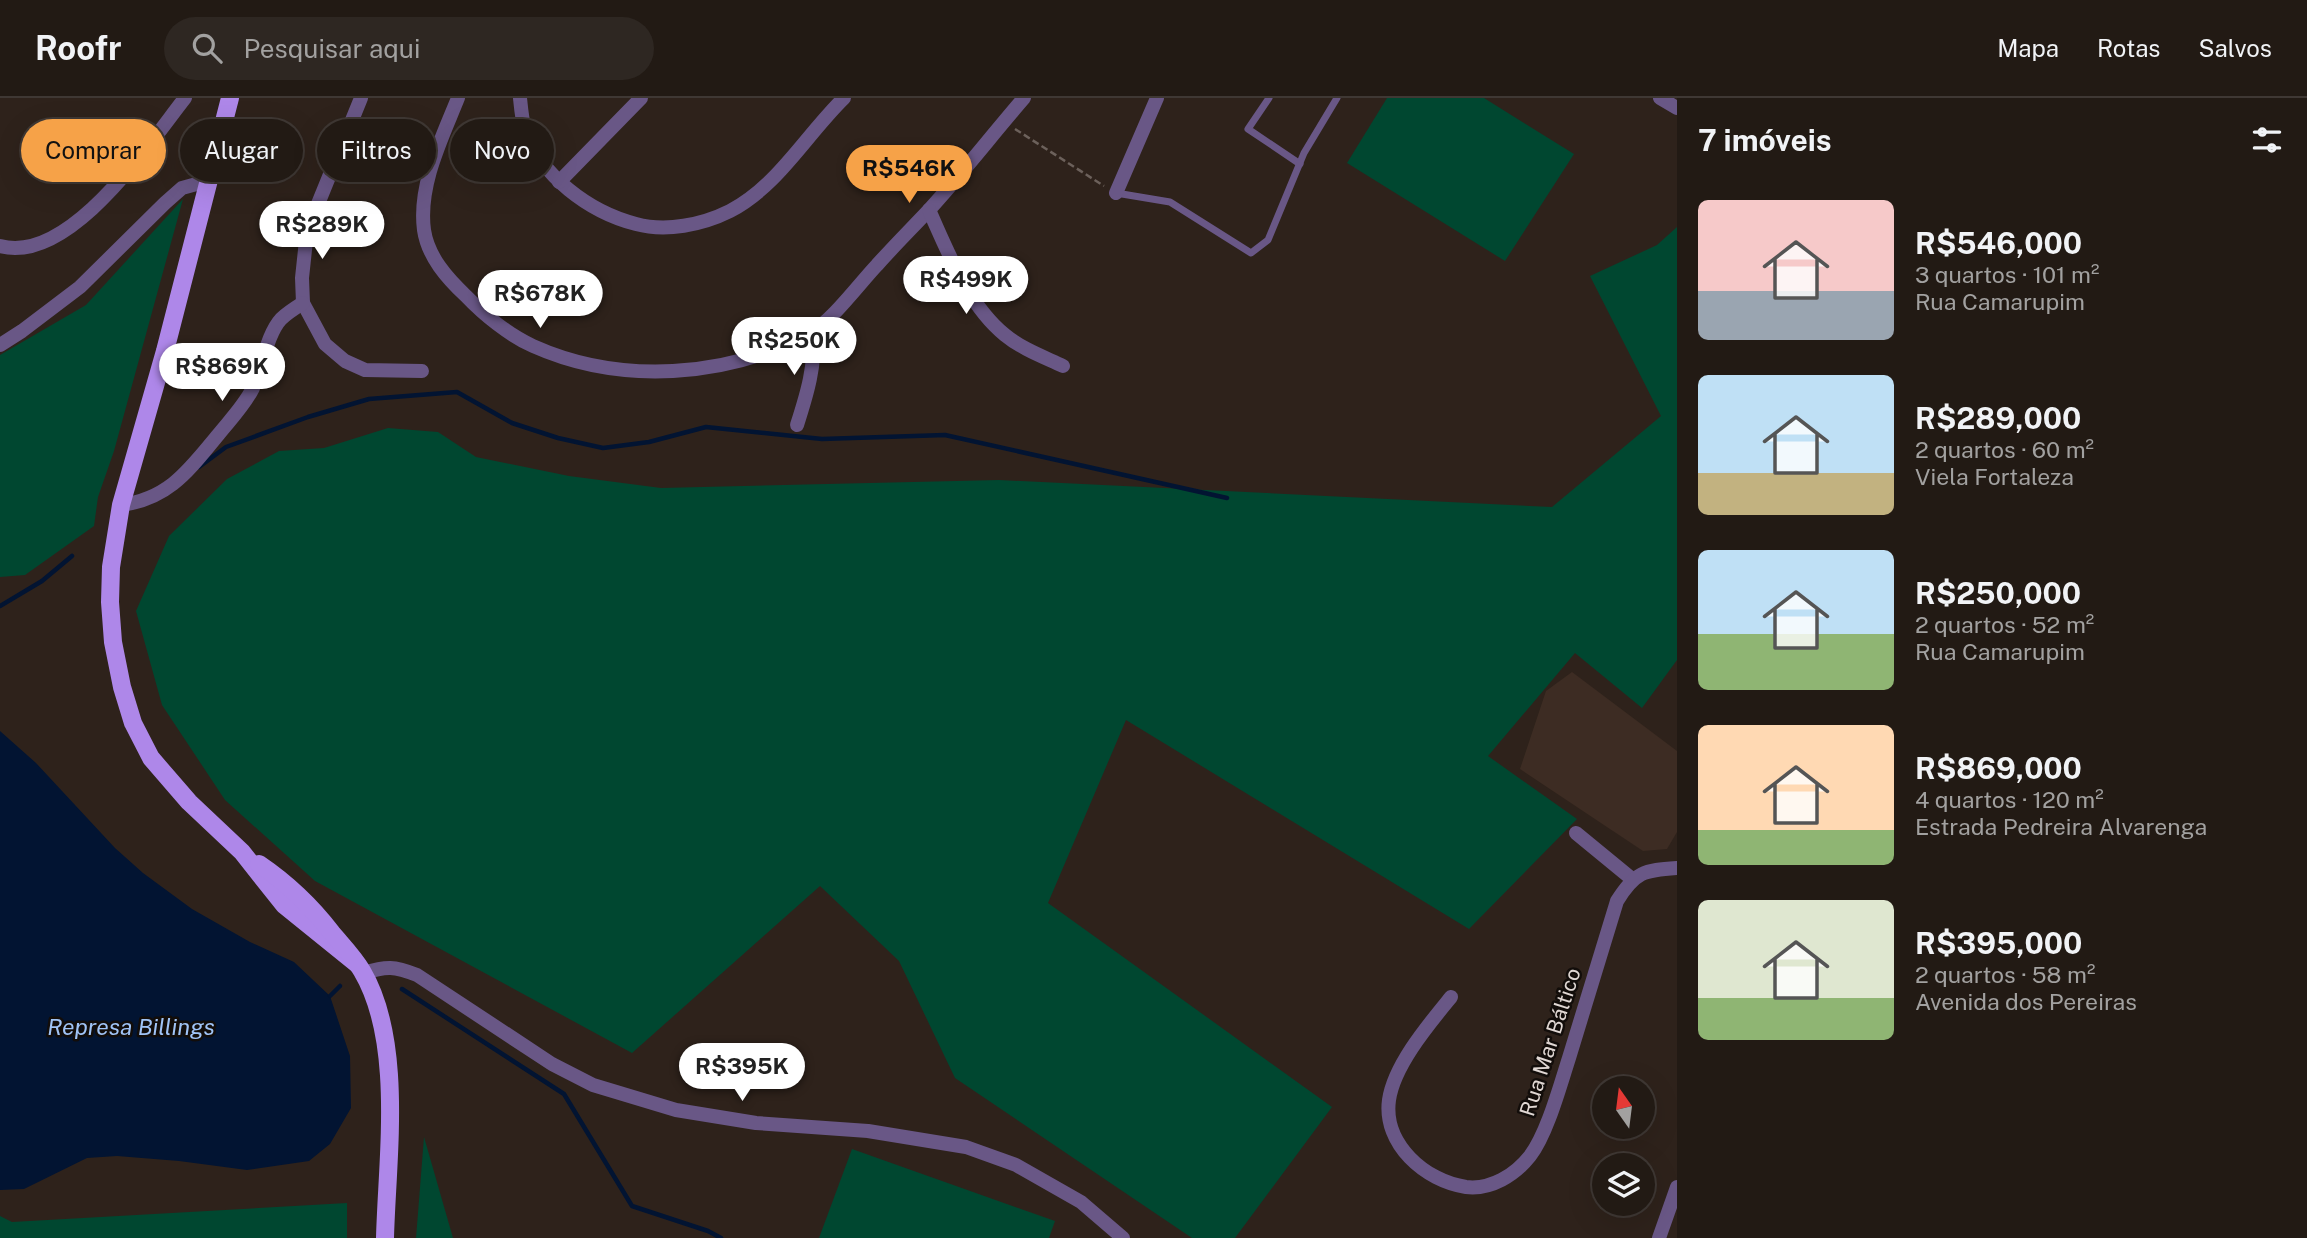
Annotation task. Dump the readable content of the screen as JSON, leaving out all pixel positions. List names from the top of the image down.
{
  "streets": {
    "street": ["Rua Mar Báltico"]
  },
  "water": ["Represa Billings"],
  "north": "top",
  "page": {
    "header": "Roofr",
    "search": "Pesquisar aqui",
    "nav": ["Mapa", "Rotas", "Salvos"],
    "heading": "7 imóveis",
    "chip": [
      "Comprar",
      "Alugar",
      "Filtros",
      "Novo"
    ],
    "price": [
      "R$546K",
      "R$289K",
      "R$499K",
      "R$678K",
      "R$250K",
      "R$869K",
      "R$395K"
    ],
    "list": [
      {
        "name": "R$546,000",
        "note": "3 quartos · 101 m² · Rua Camarupim"
      },
      {
        "name": "R$289,000",
        "note": "2 quartos · 60 m² · Viela Fortaleza"
      },
      {
        "name": "R$250,000",
        "note": "2 quartos · 52 m² · Rua Camarupim"
      },
      {
        "name": "R$869,000",
        "note": "4 quartos · 120 m² · Estrada Pedreira Alvarenga"
      },
      {
        "name": "R$395,000",
        "note": "2 quartos · 58 m² · Avenida dos Pereiras"
      }
    ]
  }
}
